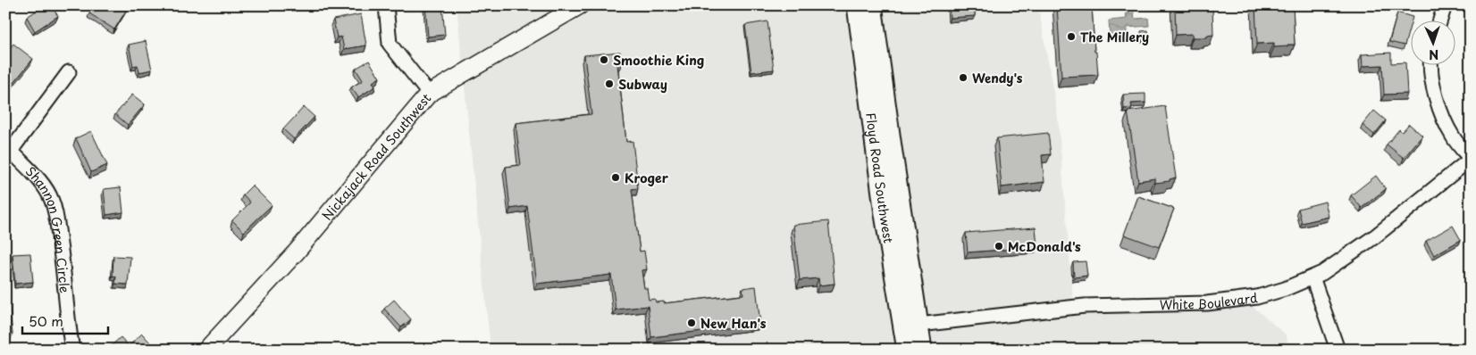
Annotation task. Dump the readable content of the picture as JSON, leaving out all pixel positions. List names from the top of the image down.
{
  "streets": {
    "main road": ["Floyd Road Southwest"],
    "street": ["Nickajack Road Southwest", "Shannon Green Circle", "White Boulevard"]
  },
  "crossings": [
    ["Floyd Road Southwest", "White Boulevard"]
  ],
  "places": [
    "The Millery",
    "Smoothie King",
    "Wendy's",
    "Subway",
    "Kroger",
    "McDonald's",
    "New Han's"
  ],
  "scale_bar": "50 m",
  "north": "bottom"
}
